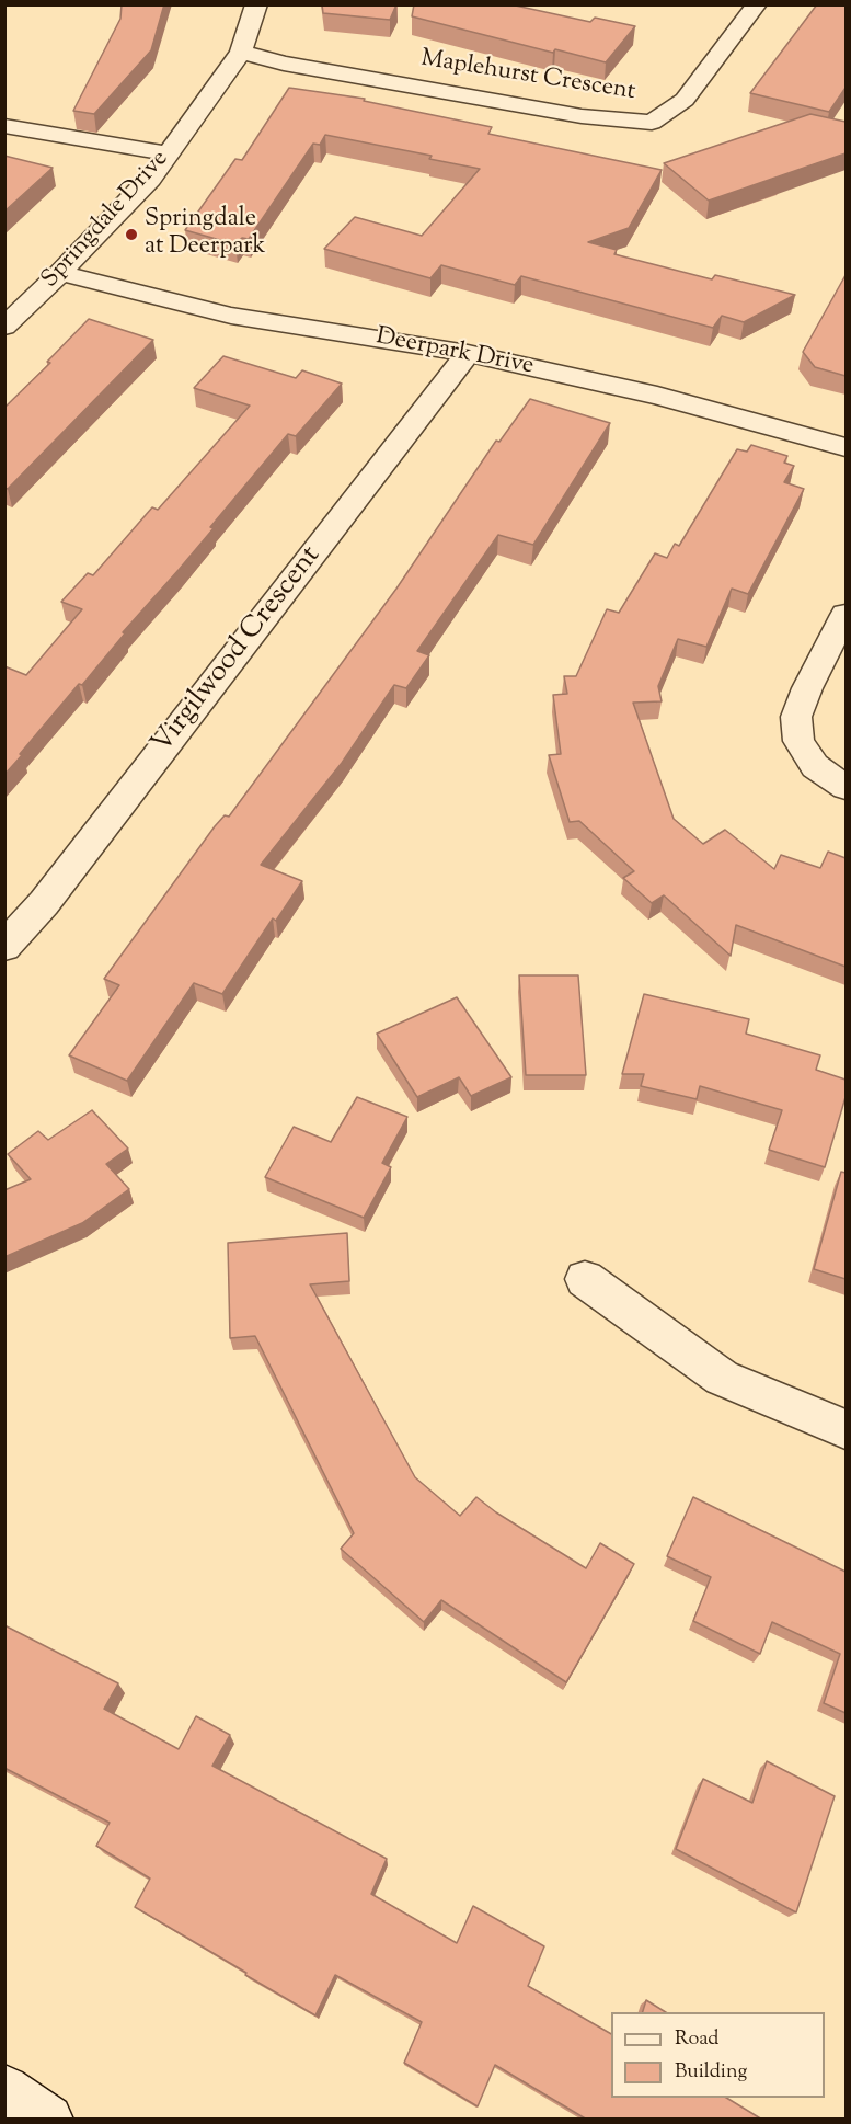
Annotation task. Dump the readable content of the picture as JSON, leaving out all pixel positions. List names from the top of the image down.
{
  "streets": {
    "street": [
      "Maplehurst Crescent",
      "Springdale Drive",
      "Deerpark Drive",
      "Virgilwood Crescent"
    ]
  },
  "crossings": [
    ["Maplehurst Crescent", "Springdale Drive"],
    ["Springdale Drive", "Deerpark Drive"],
    ["Deerpark Drive", "Virgilwood Crescent"]
  ],
  "places": ["Springdale at Deerpark"],
  "legend": ["Road", "Building"]
}
